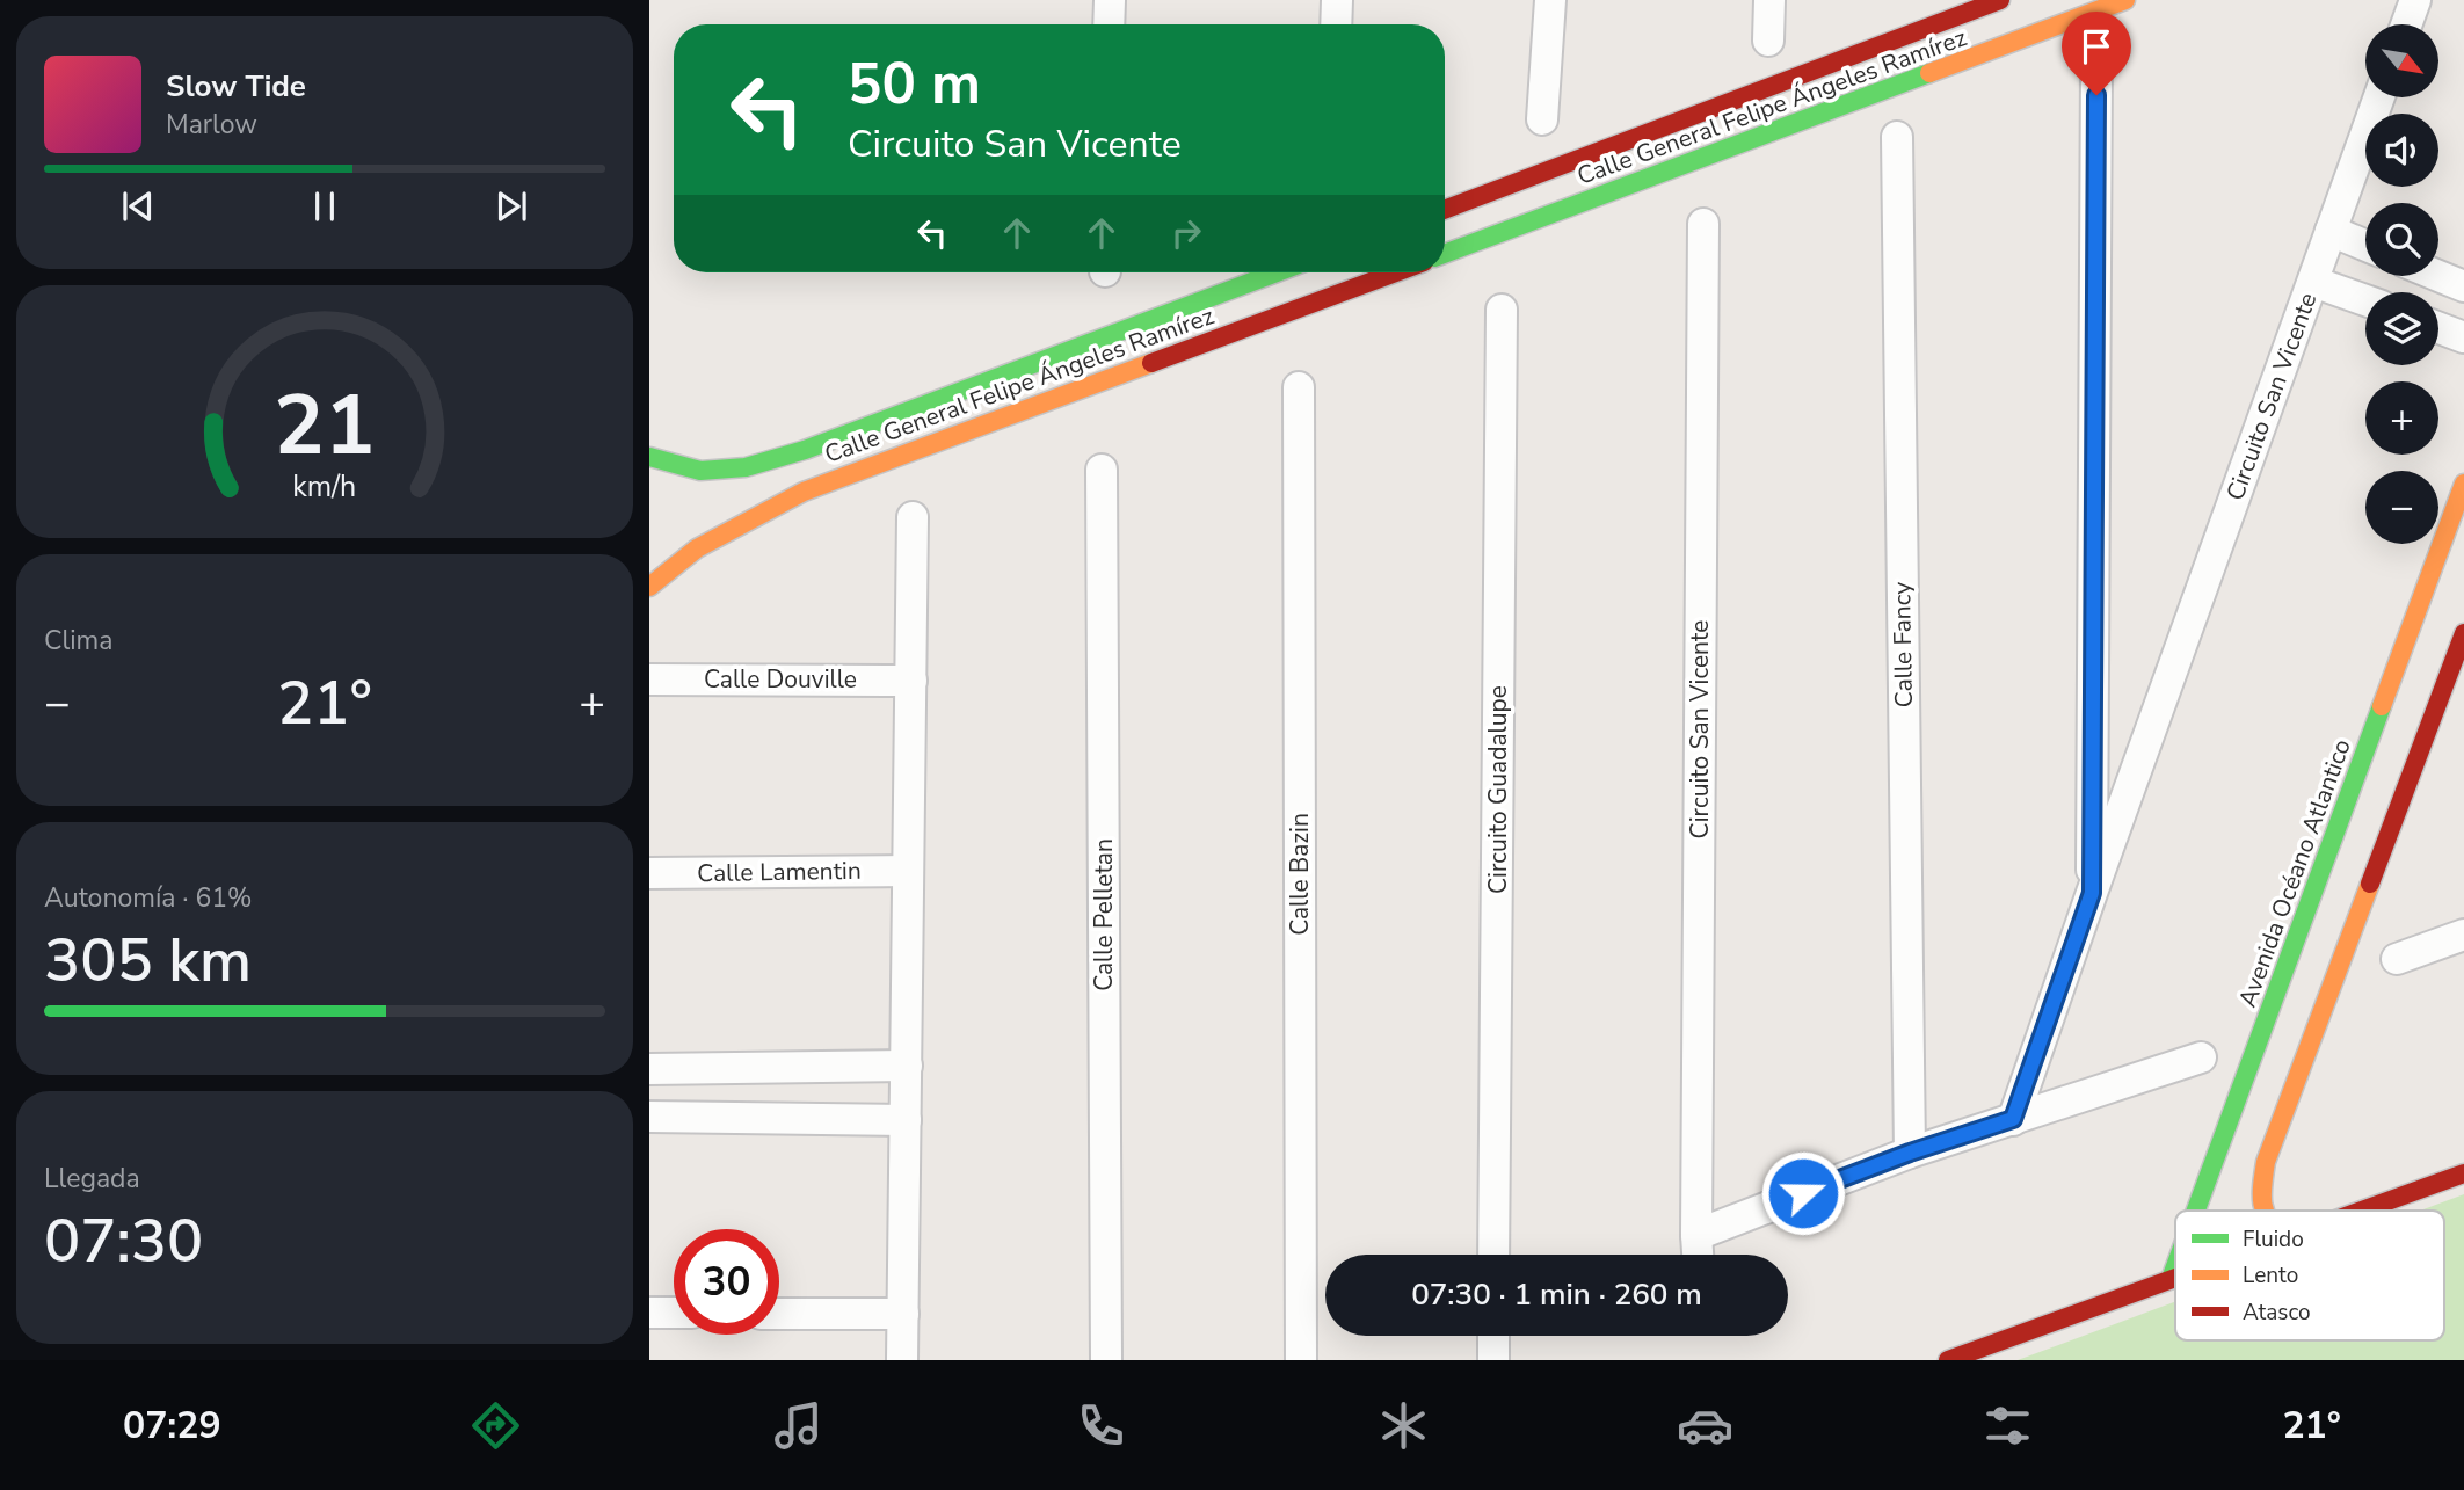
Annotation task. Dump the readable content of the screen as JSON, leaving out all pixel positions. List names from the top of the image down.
{
  "streets": {
    "street": [
      "Calle General Felipe Ángeles Ramírez",
      "Circuito San Vicente",
      "Calle Fancy",
      "Calle Douville",
      "Circuito Guadalupe",
      "Calle Lamentin",
      "Avenida Océano Atlantico",
      "Calle Bazin",
      "Calle Pelletan"
    ]
  },
  "legend": ["Fluido", "Lento", "Atasco"],
  "north": "bottom right",
  "page": {
    "map_buttons": ["+", "−"],
    "turn": ["50 m", "Circuito San Vicente"],
    "song": ["Slow Tide", "Marlow"],
    "tile": [
      "Clima",
      ["Autonomía · 61%", "305 km"],
      ["Llegada", "07:30"]
    ],
    "heat": ["−", "21°", "+"],
    "limit": "30",
    "trip": "07:30 · 1 min · 260 m",
    "tabs": ["07:29", "21°"],
    "gauge": ["21", "km/h"]
  }
}
